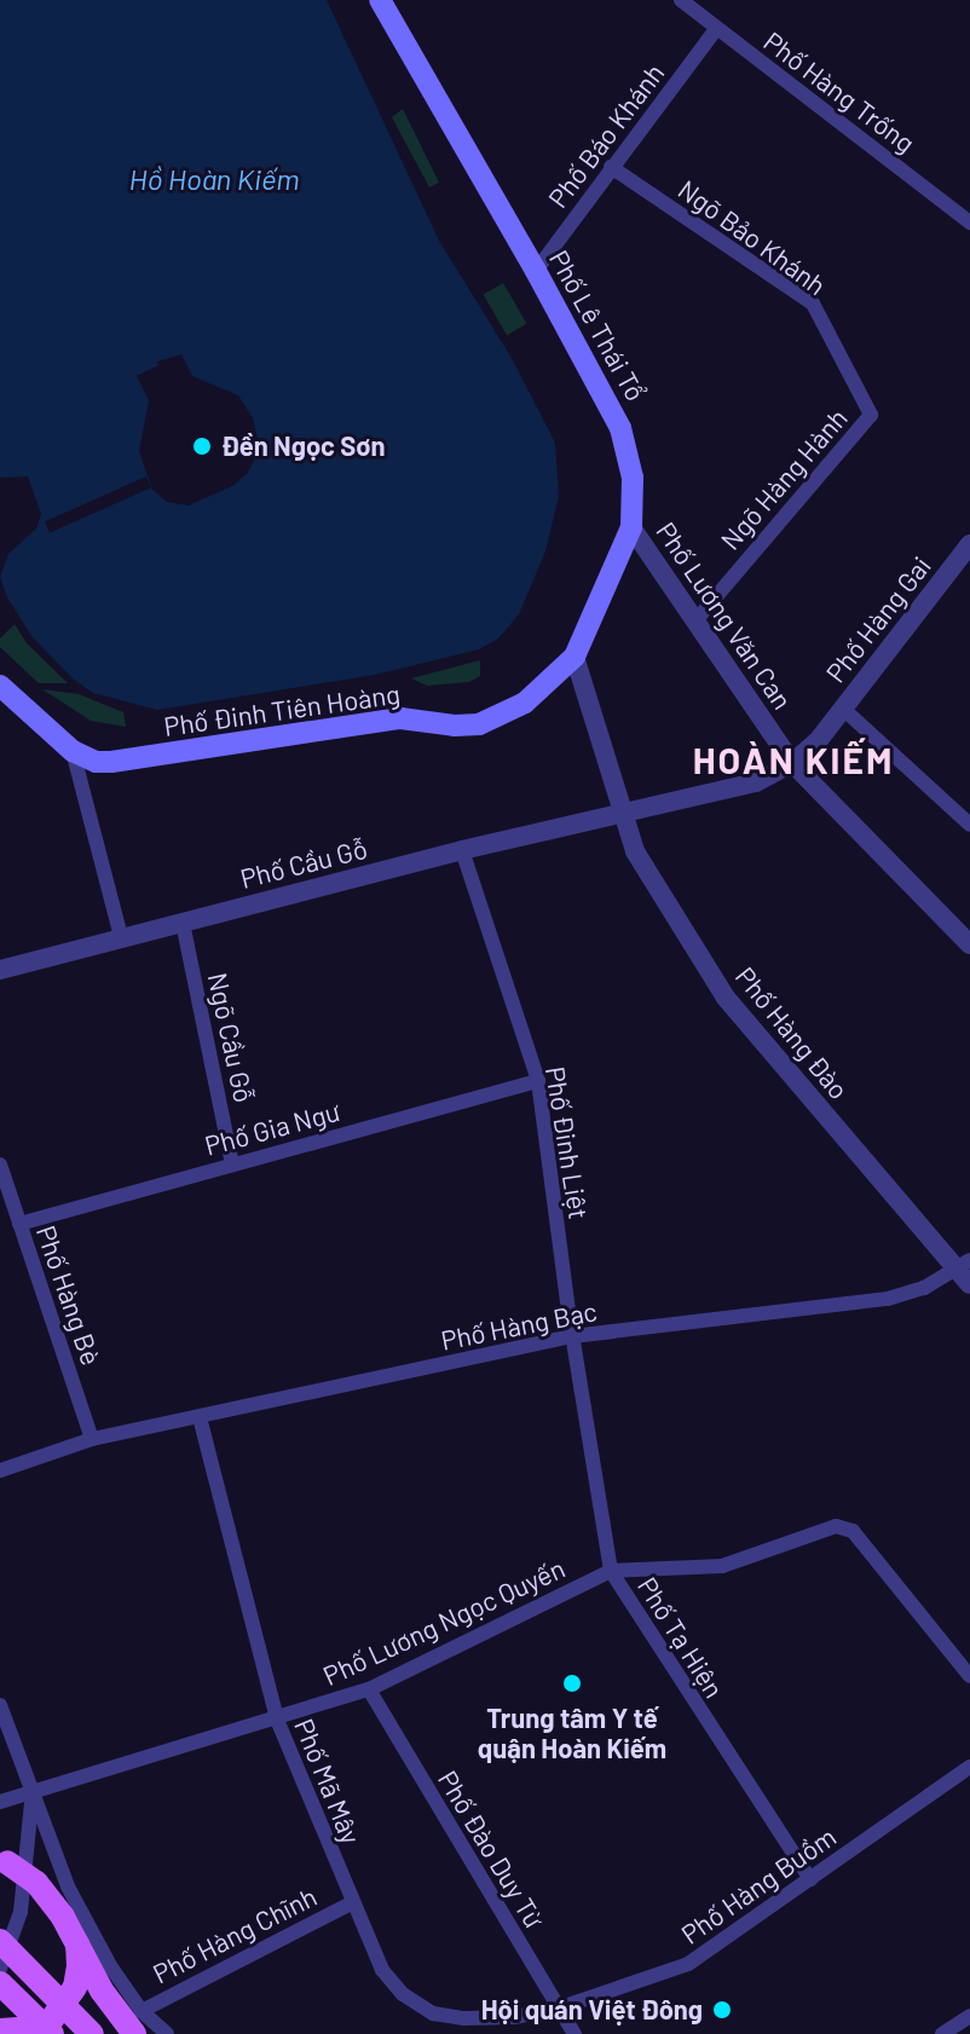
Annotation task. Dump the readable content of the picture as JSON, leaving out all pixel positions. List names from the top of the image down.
{
  "streets": {
    "main road": ["Phố Lê Thái Tổ", "Phố Đinh Tiên Hoàng"],
    "street": [
      "Phố Hàng Trống",
      "Phố Báo Khánh",
      "Ngõ Bảo Khánh",
      "Ngõ Hàng Hành",
      "Phố Lương Văn Can",
      "Phố Hàng Gai",
      "Phố Cầu Gỗ",
      "Phố Hàng Đào",
      "Ngõ Cầu Gỗ",
      "Phố Gia Ngư",
      "Phố Đinh Liệt",
      "Phố Hàng Bè",
      "Phố Hàng Bạc",
      "Phố Lương Ngọc Quyến",
      "Phố Tạ Hiện",
      "Phố Mã Mây",
      "Phố Đào Duy Từ",
      "Phố Hàng Buồm",
      "Phố Hàng Chĩnh"
    ]
  },
  "crossings": [
    ["Phố Hàng Trống", "Phố Báo Khánh"],
    ["Phố Báo Khánh", "Ngõ Bảo Khánh"],
    ["Phố Báo Khánh", "Phố Lê Thái Tổ"],
    ["Ngõ Bảo Khánh", "Ngõ Hàng Hành"],
    ["Phố Lê Thái Tổ", "Phố Lương Văn Can"],
    ["Phố Lê Thái Tổ", "Phố Đinh Tiên Hoàng"],
    ["Ngõ Hàng Hành", "Phố Lương Văn Can"],
    ["Phố Lương Văn Can", "Phố Hàng Gai"],
    ["Phố Hàng Gai", "Phố Cầu Gỗ"],
    ["Phố Hàng Gai", "Phố Hàng Đào"],
    ["Phố Cầu Gỗ", "Phố Hàng Đào"],
    ["Phố Cầu Gỗ", "Ngõ Cầu Gỗ"],
    ["Phố Cầu Gỗ", "Phố Đinh Liệt"],
    ["Phố Hàng Đào", "Phố Hàng Bạc"],
    ["Ngõ Cầu Gỗ", "Phố Gia Ngư"],
    ["Phố Gia Ngư", "Phố Đinh Liệt"],
    ["Phố Gia Ngư", "Phố Hàng Bè"],
    ["Phố Đinh Liệt", "Phố Hàng Bạc"],
    ["Phố Đinh Liệt", "Phố Tạ Hiện"],
    ["Phố Hàng Bè", "Phố Hàng Bạc"],
    ["Phố Hàng Bạc", "Phố Tạ Hiện"],
    ["Phố Hàng Bạc", "Phố Mã Mây"],
    ["Phố Lương Ngọc Quyến", "Phố Tạ Hiện"],
    ["Phố Lương Ngọc Quyến", "Phố Mã Mây"],
    ["Phố Lương Ngọc Quyến", "Phố Đào Duy Từ"],
    ["Phố Tạ Hiện", "Phố Hàng Buồm"],
    ["Phố Mã Mây", "Phố Đào Duy Từ"],
    ["Phố Mã Mây", "Phố Hàng Buồm"],
    ["Phố Mã Mây", "Phố Hàng Chĩnh"],
    ["Phố Đào Duy Từ", "Phố Hàng Buồm"]
  ],
  "districts": ["HOÀN KIẾM"],
  "water": ["Hồ Hoàn Kiếm"],
  "places": ["Đền Ngọc Sơn", "Trung tâm Y tế quận Hoàn Kiếm", "Hội quán Việt Đông"]
}
